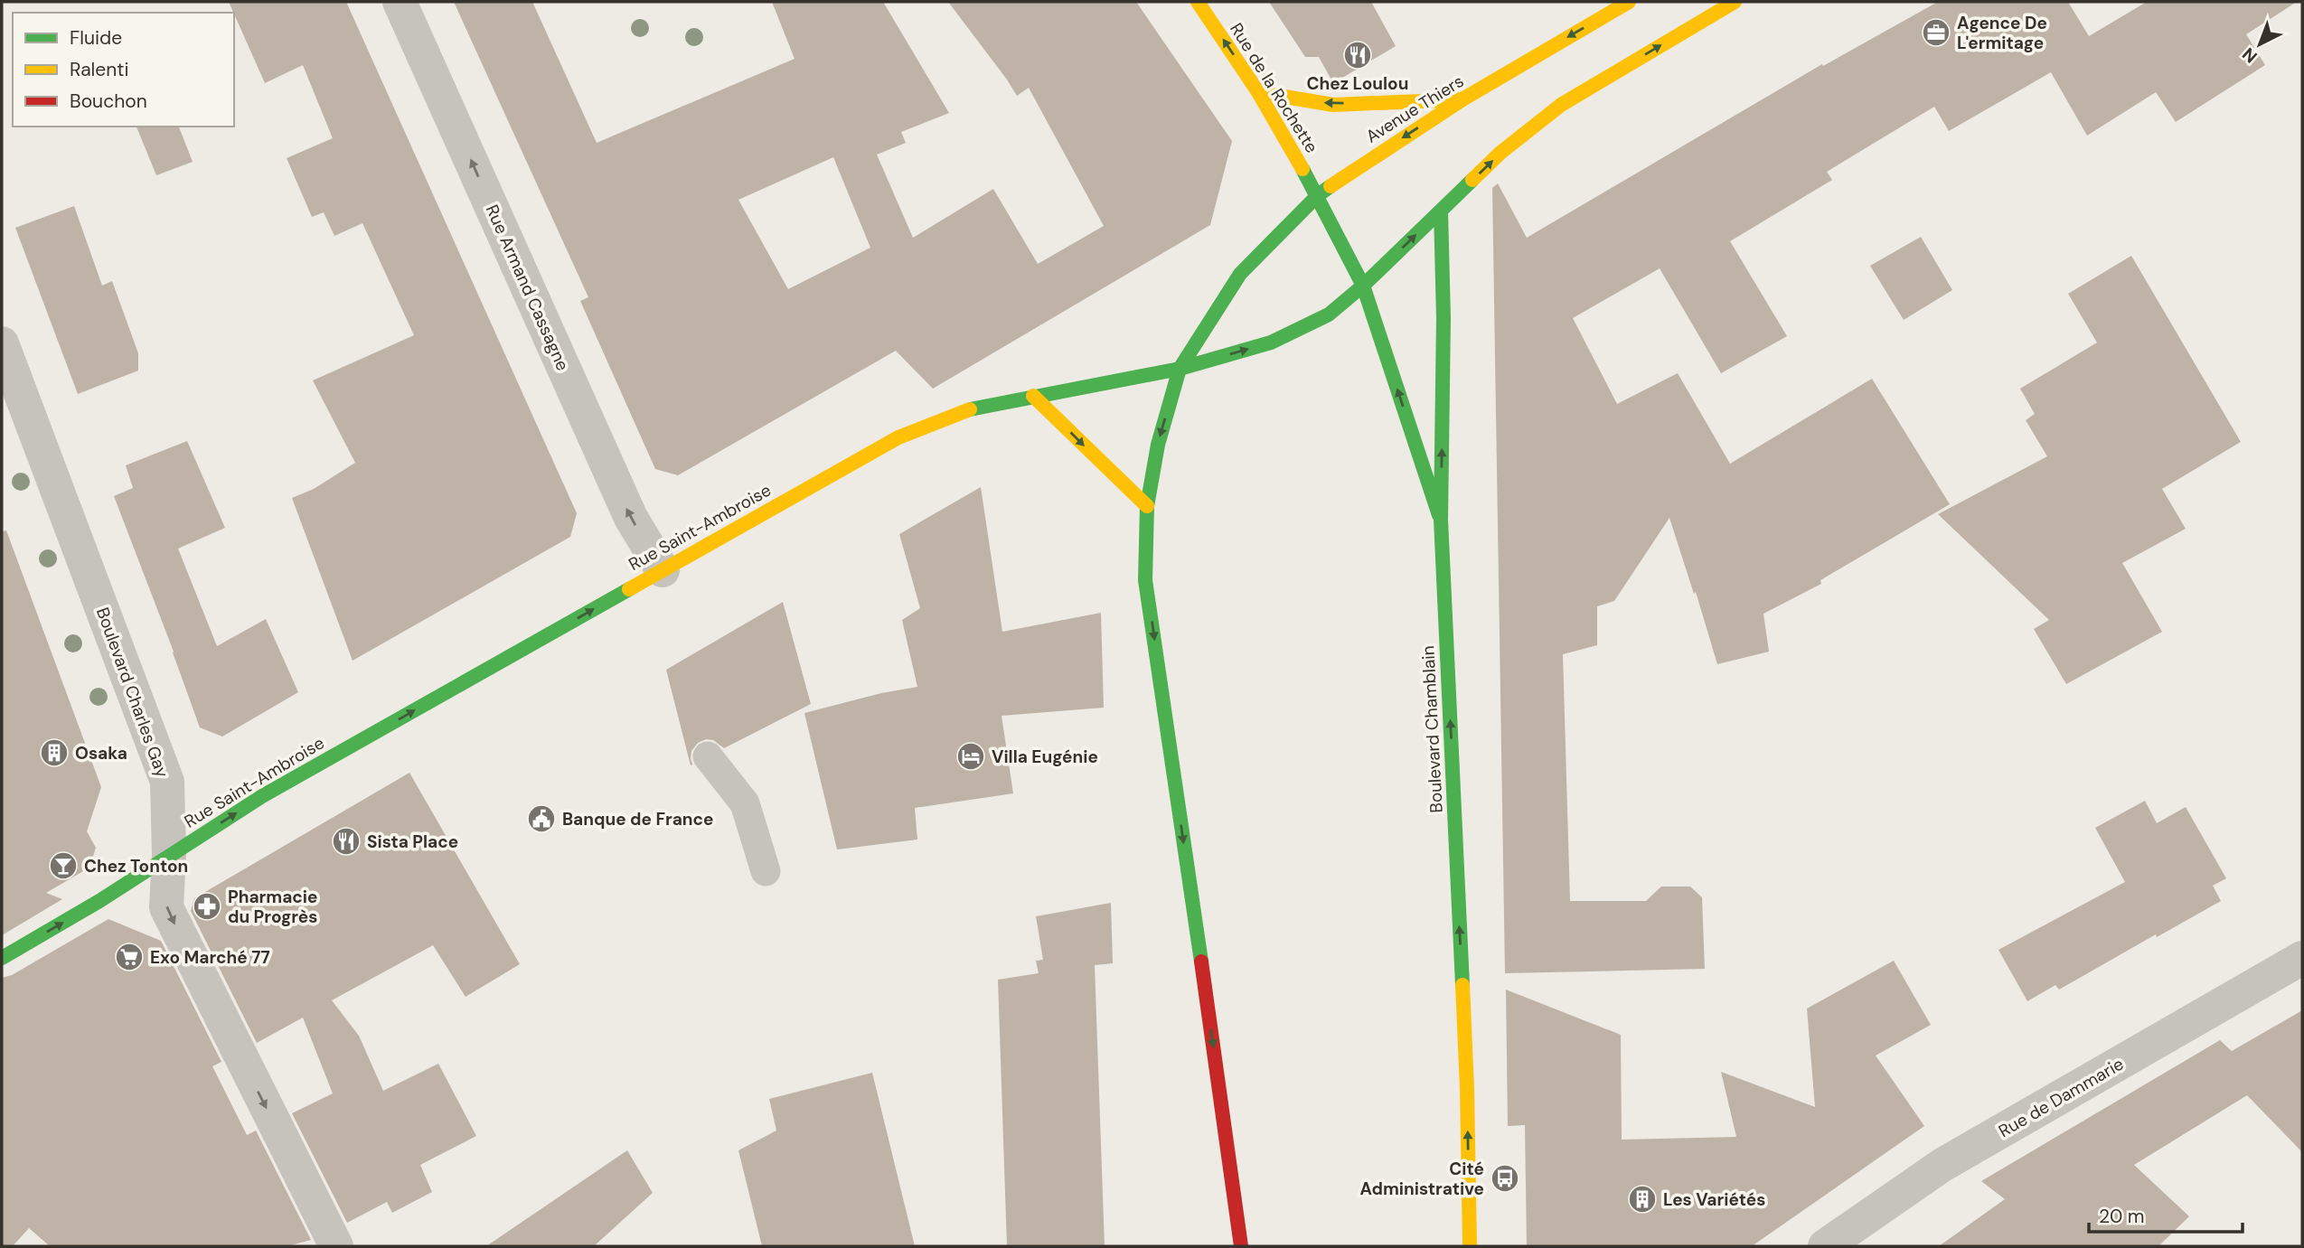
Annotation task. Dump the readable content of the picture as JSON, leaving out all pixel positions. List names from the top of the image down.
{
  "streets": {
    "main road": [
      "Rue de la Rochette",
      "Avenue Thiers",
      "Rue Saint-Ambroise",
      "Boulevard Chamblain"
    ],
    "street": ["Rue Armand Cassagne", "Boulevard Charles Gay", "Rue de Dammarie"]
  },
  "crossings": [
    ["Rue de la Rochette", "Avenue Thiers"],
    ["Rue de la Rochette", "Rue Saint-Ambroise"],
    ["Rue de la Rochette", "Boulevard Chamblain"],
    ["Avenue Thiers", "Rue Saint-Ambroise"],
    ["Rue Armand Cassagne", "Rue Saint-Ambroise"],
    ["Rue Saint-Ambroise", "Boulevard Charles Gay"],
    ["Rue Saint-Ambroise", "Boulevard Chamblain"]
  ],
  "one_way": [
    "Rue de la Rochette",
    "Rue Armand Cassagne",
    "Rue Saint-Ambroise",
    "Boulevard Charles Gay",
    "Boulevard Chamblain"
  ],
  "places": {
    "office": ["Agence De L'ermitage"],
    "restaurant": ["Chez Loulou", "Sista Place"],
    "building": ["Osaka", "Les Variétés"],
    "hotel": ["Villa Eugénie"],
    "public building": ["Banque de France"],
    "bar": ["Chez Tonton"],
    "pharmacy": ["Pharmacie du Progrès"],
    "supermarket": ["Exo Marché 77"],
    "bus stop": ["Cité Administrative"]
  },
  "legend": ["Fluide", "Ralenti", "Bouchon"],
  "scale_bar": "20 m",
  "north": "bottom left"
}
